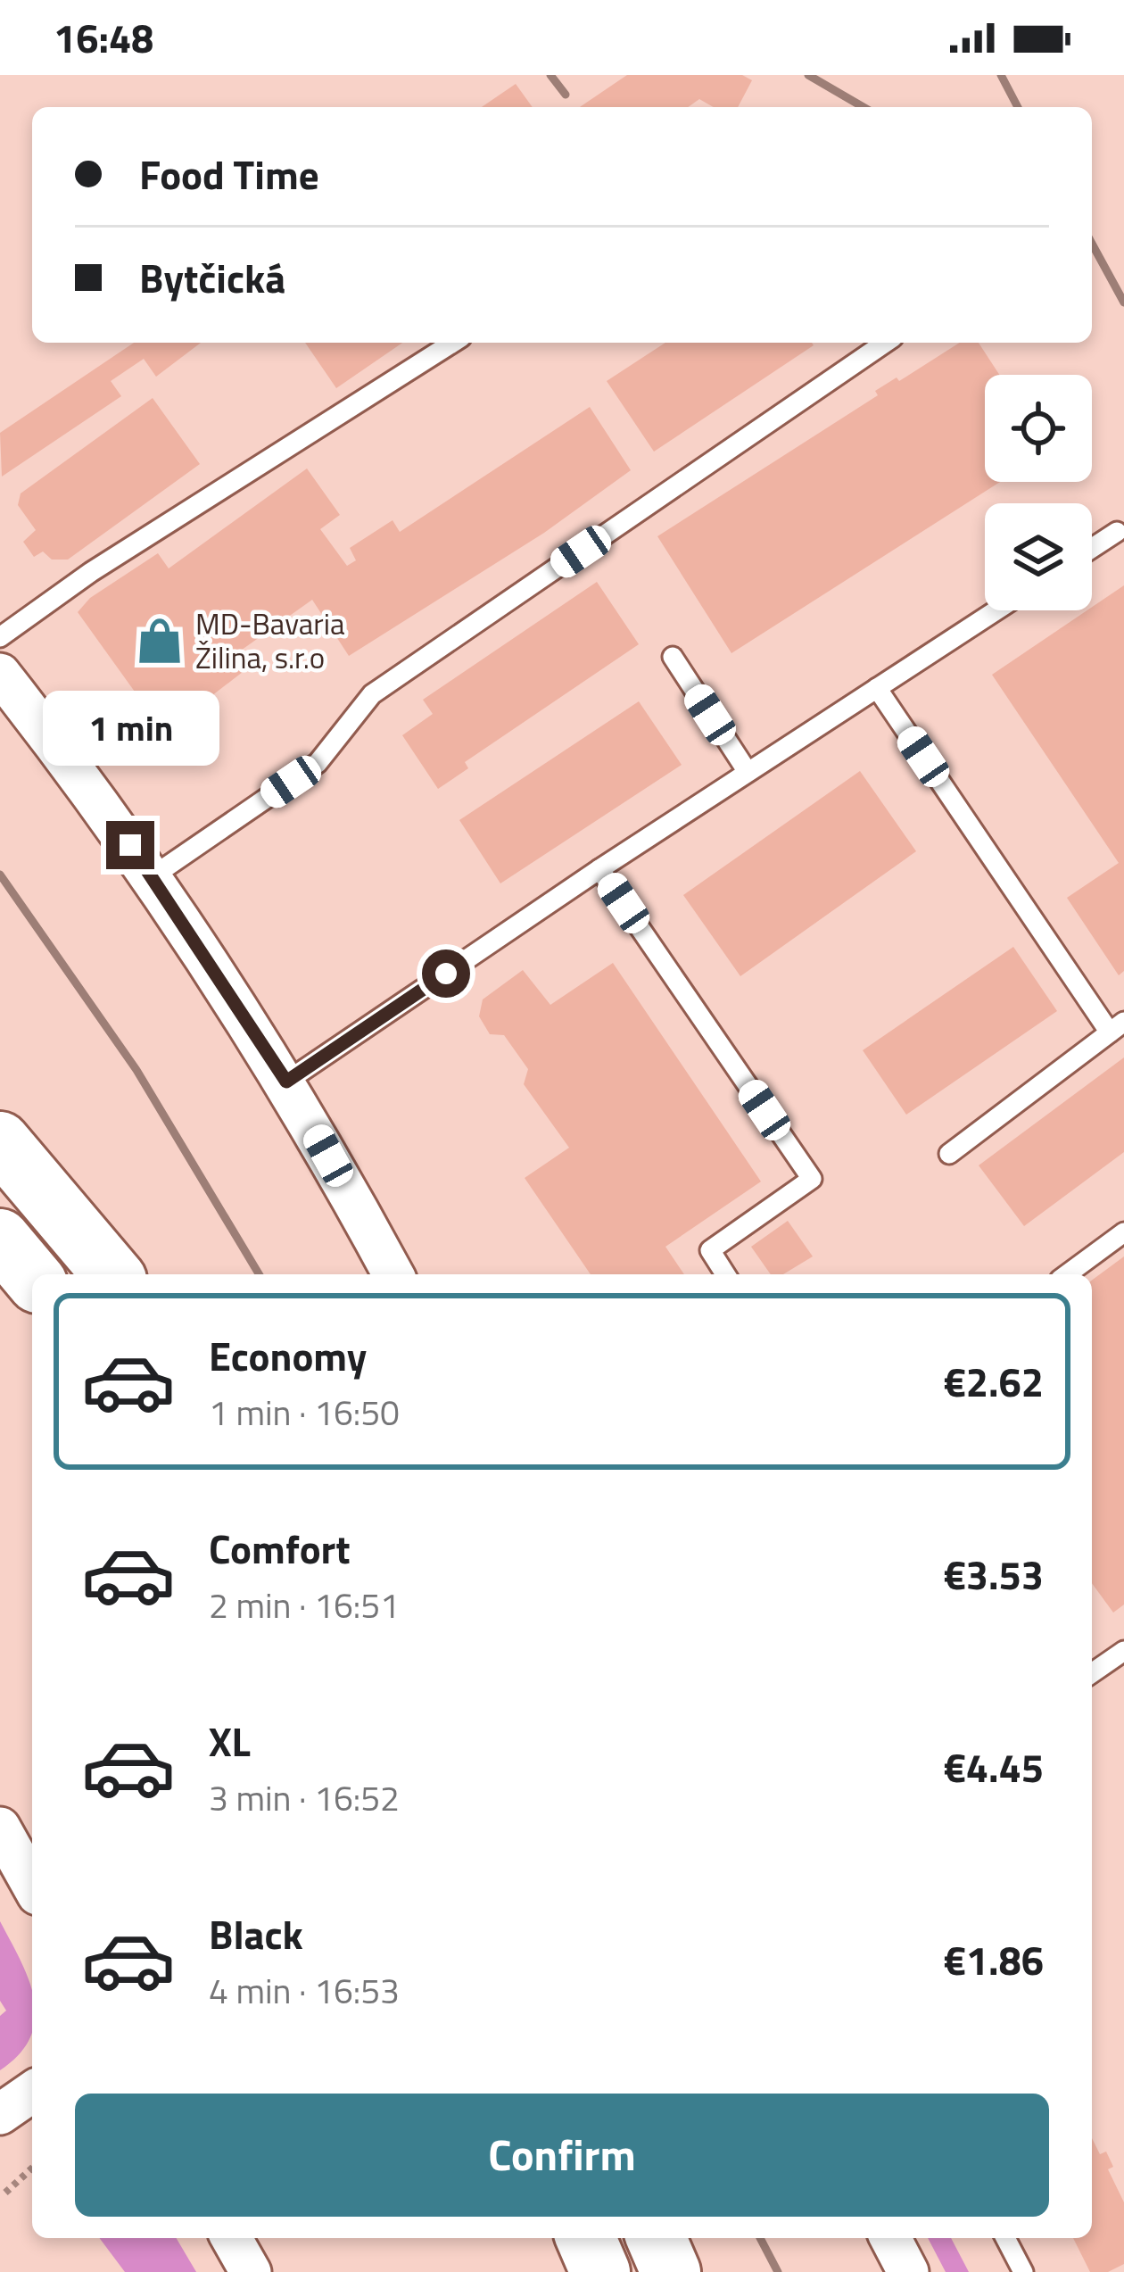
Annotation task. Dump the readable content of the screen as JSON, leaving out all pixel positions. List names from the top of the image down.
{
  "places": {
    "shop": ["MD-Bavaria Žilina, s.r.o"]
  },
  "page": {
    "status": "16:48",
    "banner": ["Food Time", "Bytčická"],
    "bubble": "1 min",
    "list": [
      {
        "name": "Economy",
        "note": "1 min · 16:50",
        "value": "€2.62"
      },
      {
        "name": "Comfort",
        "note": "2 min · 16:51",
        "value": "€3.53"
      },
      {
        "name": "XL",
        "note": "3 min · 16:52",
        "value": "€4.45"
      },
      {
        "name": "Black",
        "note": "4 min · 16:53",
        "value": "€1.86"
      }
    ],
    "buttons": "Confirm"
  }
}
